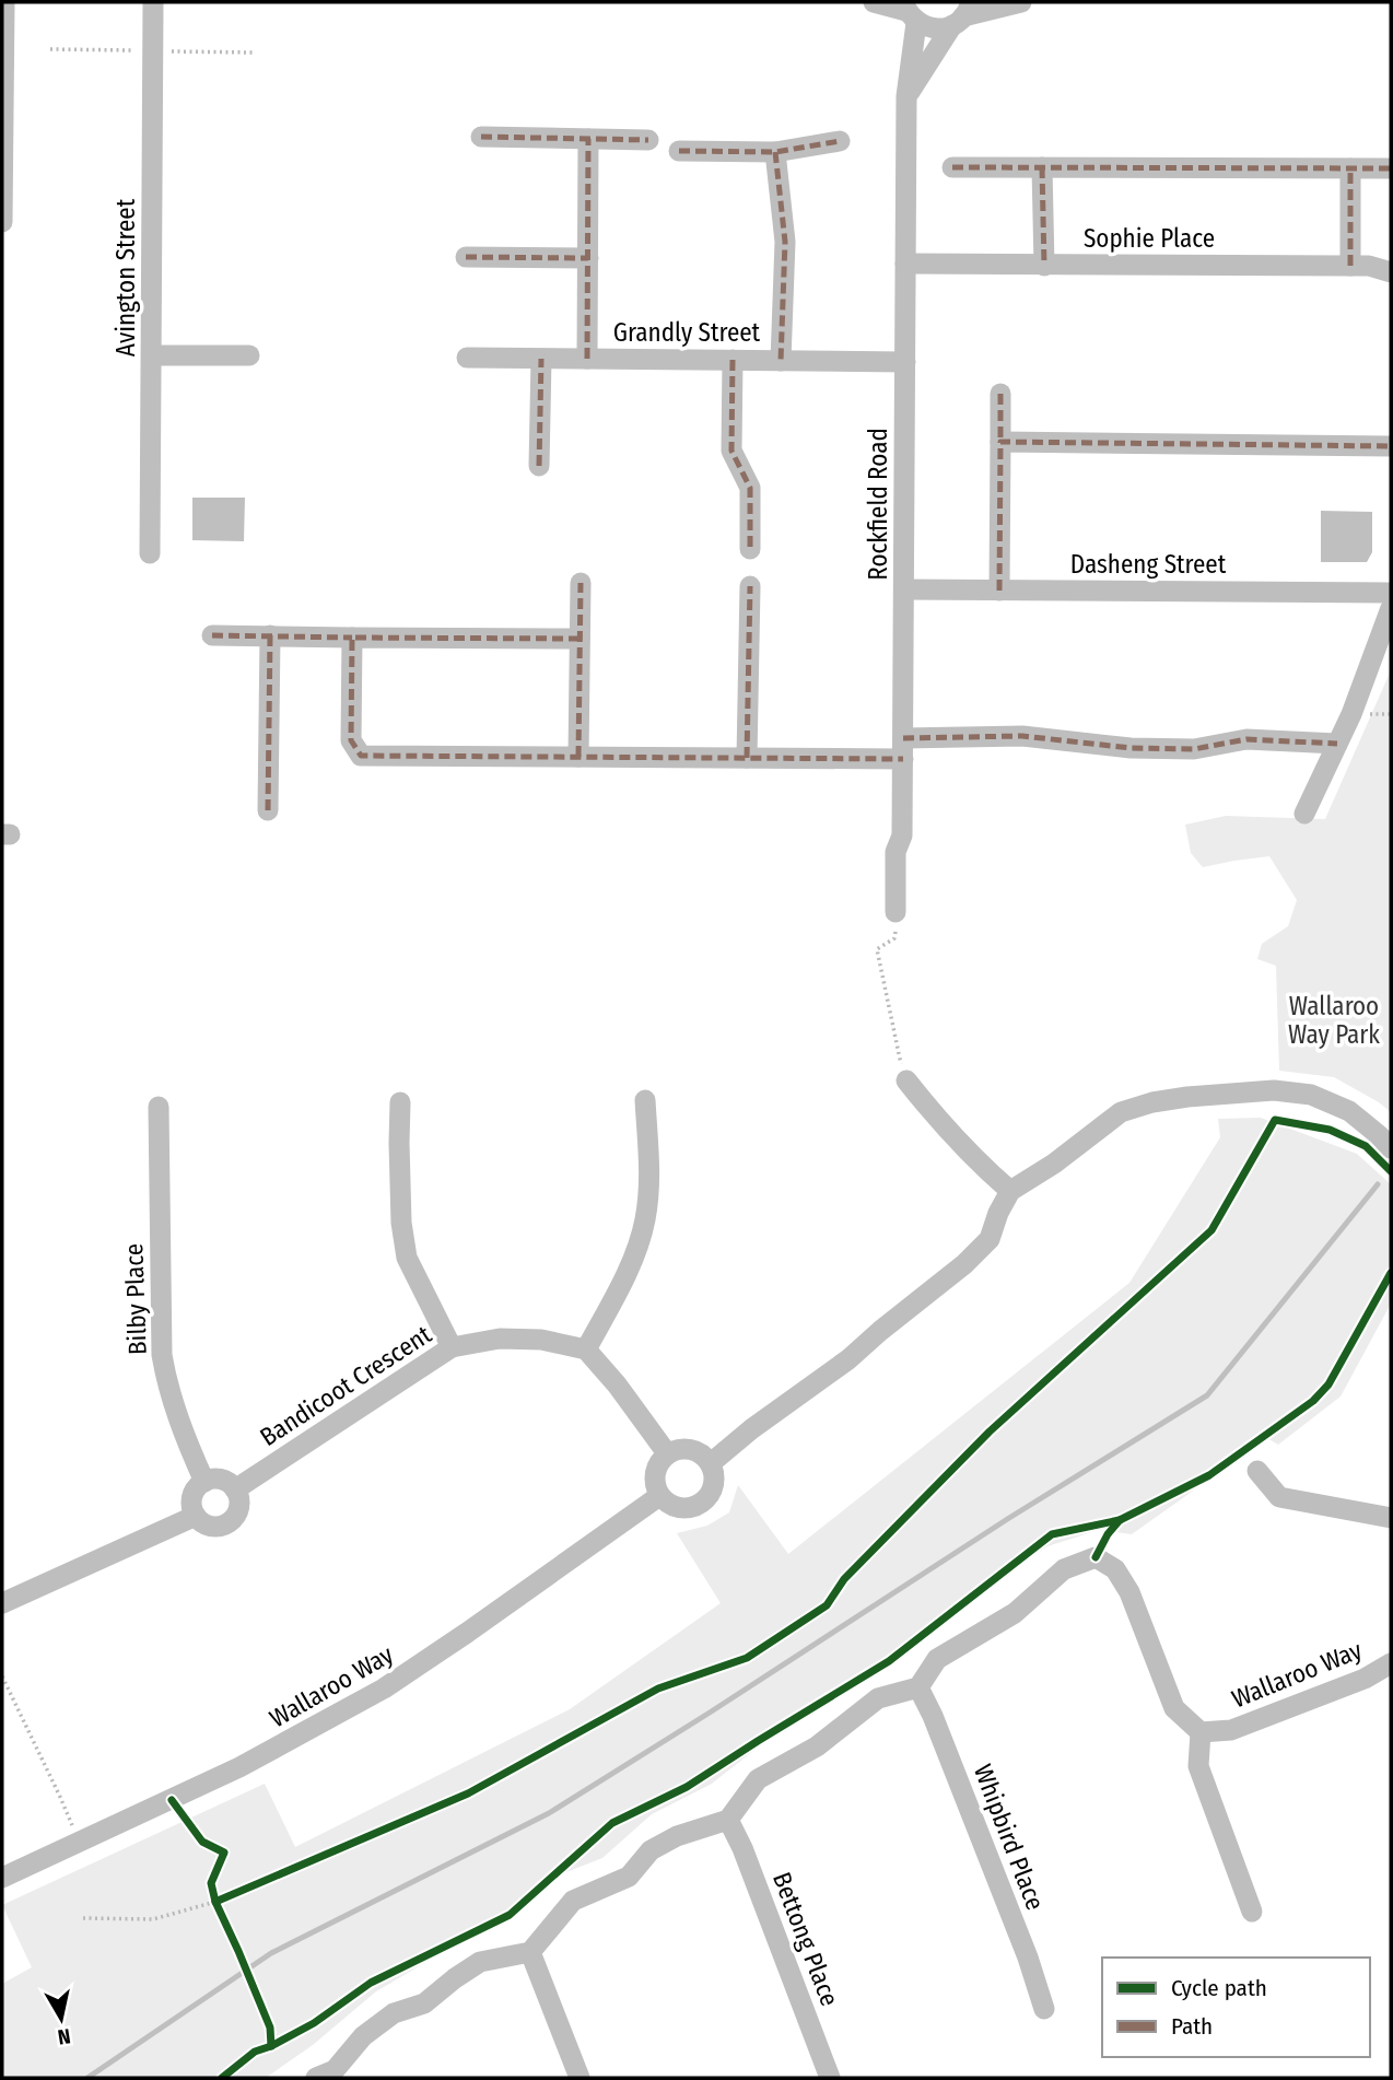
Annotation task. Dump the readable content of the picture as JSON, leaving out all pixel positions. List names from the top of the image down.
{
  "streets": {
    "street": [
      "Sophie Place",
      "Avington Street",
      "Grandly Street",
      "Rockfield Road",
      "Dasheng Street",
      "Bilby Place",
      "Bandicoot Crescent",
      "Wallaroo Way",
      "Whipbird Place",
      "Bettong Place"
    ]
  },
  "crossings": [
    ["Sophie Place", "Rockfield Road"],
    ["Grandly Street", "Rockfield Road"],
    ["Rockfield Road", "Dasheng Street"],
    ["Bilby Place", "Bandicoot Crescent"]
  ],
  "parks": ["Wallaroo Way Park"],
  "legend": ["Cycle path", "Path"],
  "north": "bottom"
}
